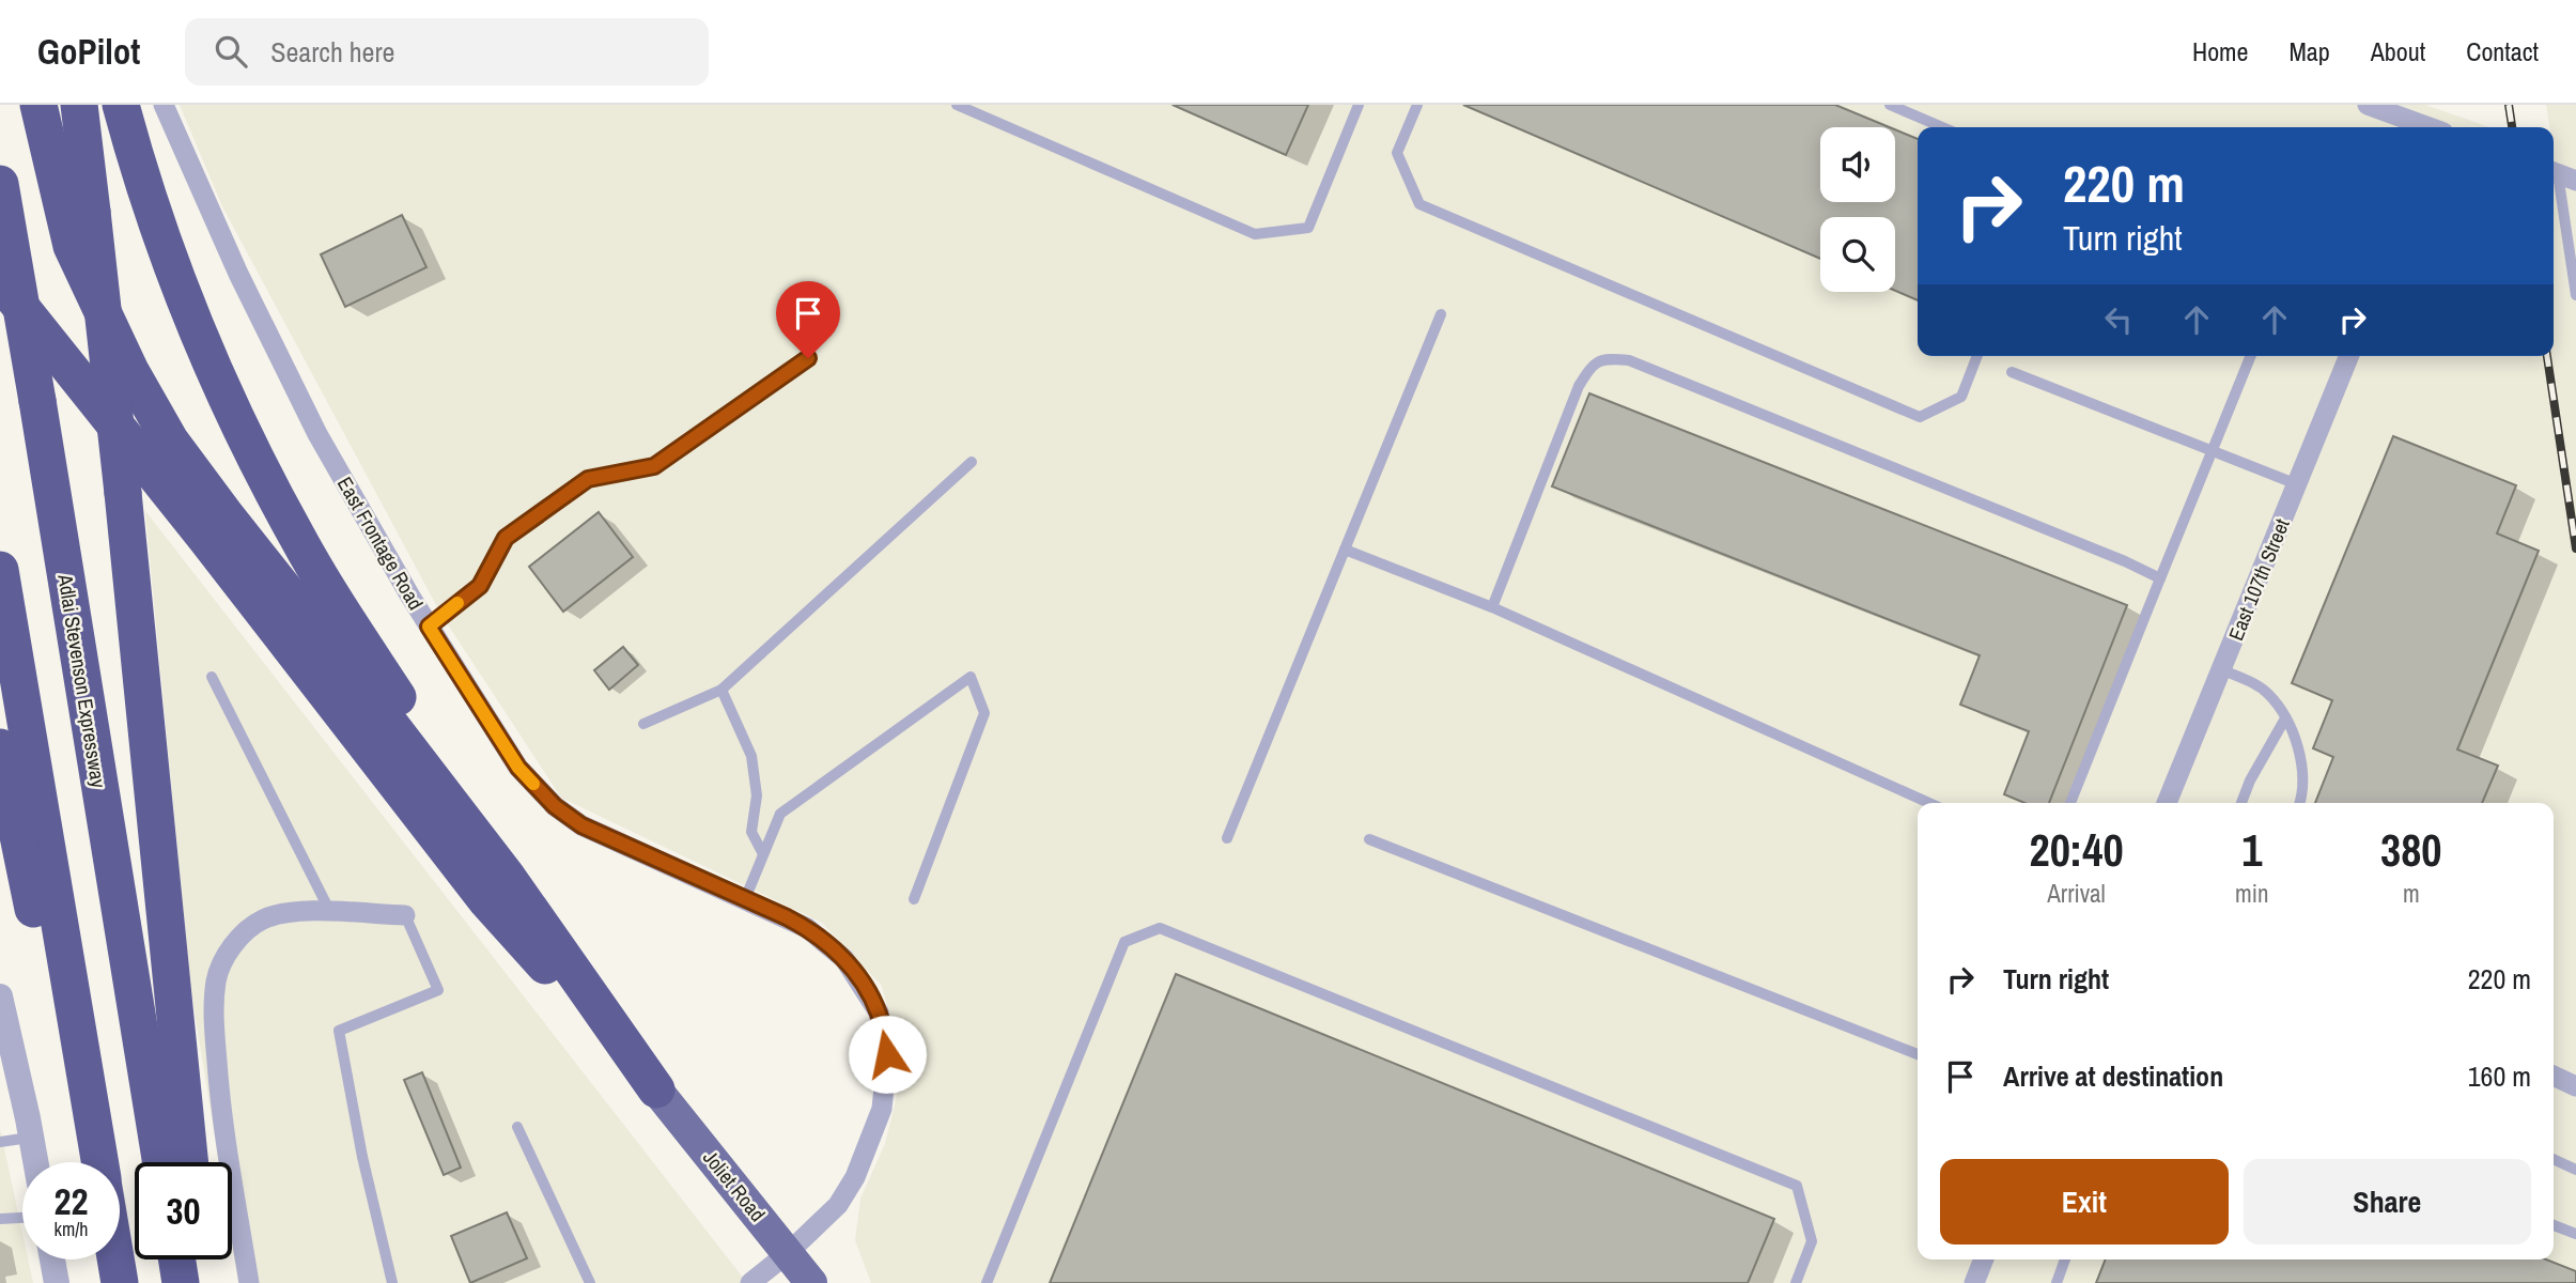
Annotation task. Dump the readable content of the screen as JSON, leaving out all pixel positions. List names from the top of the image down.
{
  "streets": {
    "highway": ["Adlai Stevenson Expressway"],
    "main road": ["Joliet Road"],
    "street": ["East Frontage Road", "East 107th Street"]
  },
  "crossings": [
    ["East Frontage Road", "Joliet Road"]
  ],
  "page": {
    "header": "GoPilot",
    "search": "Search here",
    "nav": [
      "Home",
      "Map",
      "About",
      "Contact"
    ],
    "turn": ["220 m", "Turn right"],
    "eta": [
      "20:40",
      "Arrival",
      "1",
      "min",
      "380",
      "m"
    ],
    "list": [
      {
        "name": "Turn right",
        "value": "220 m"
      },
      {
        "name": "Arrive at destination",
        "value": "160 m"
      }
    ],
    "buttons": ["Exit", "Share"],
    "speed": "22 km/h",
    "limit": "30"
  }
}
